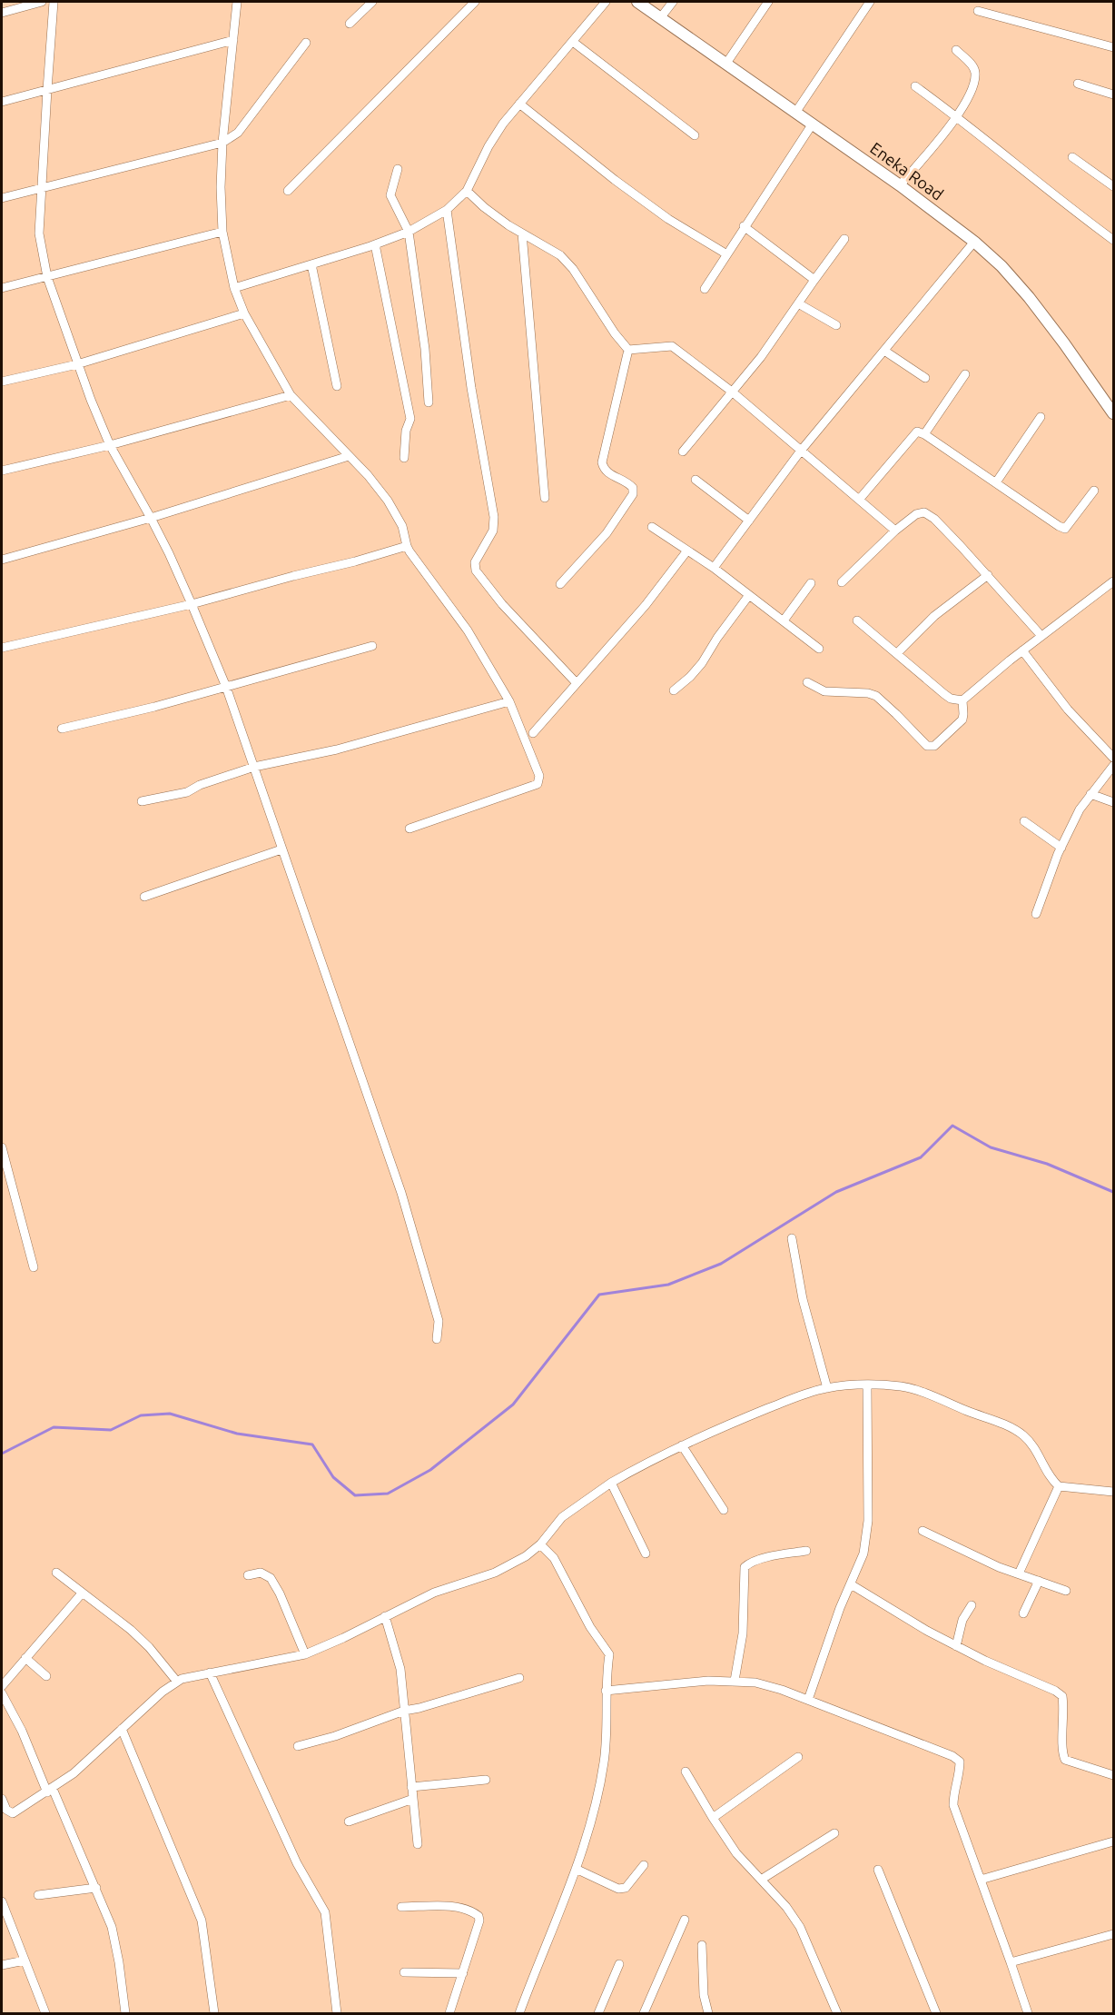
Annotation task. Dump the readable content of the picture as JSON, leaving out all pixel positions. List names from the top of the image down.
{
  "streets": {
    "main road": ["Eneka Road"]
  }
}
